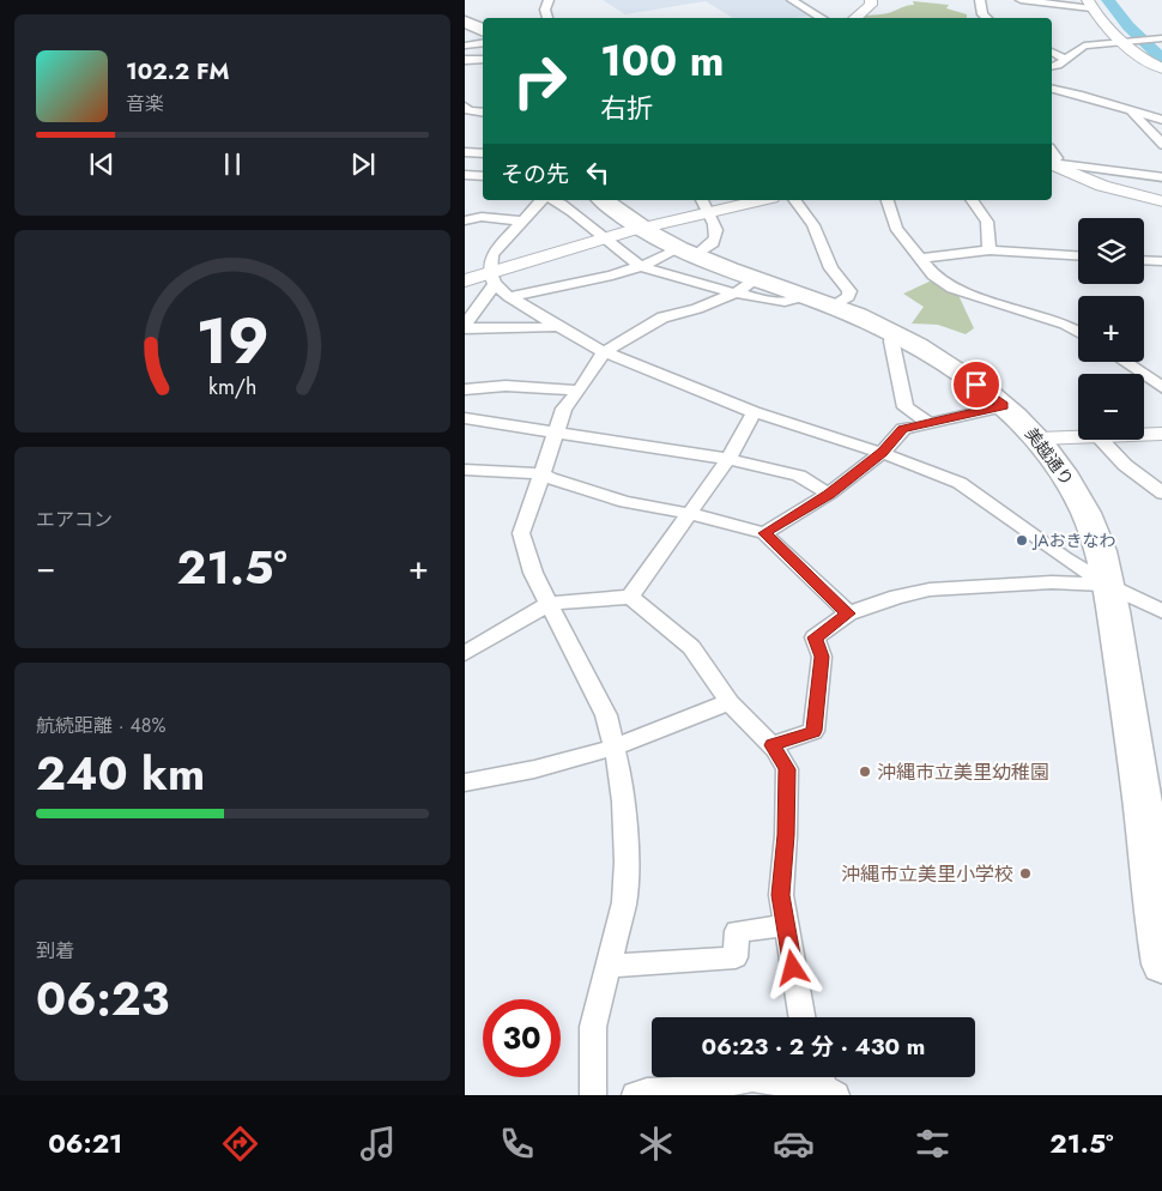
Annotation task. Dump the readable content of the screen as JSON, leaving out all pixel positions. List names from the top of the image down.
{
  "streets": {
    "highway": ["美越通り"]
  },
  "places": ["JAおきなわ", "沖縄市立美里幼稚園", "沖縄市立美里小学校"],
  "page": {
    "turn": ["100 m", "右折"],
    "song": ["102.2 FM", "音楽"],
    "then": "その先",
    "map_buttons": ["+", "−"],
    "tile": [
      "エアコン",
      ["航続距離 · 48%", "240 km"],
      ["到着", "06:23"]
    ],
    "heat": ["−", "21.5°", "+"],
    "limit": "30",
    "trip": "06:23 · 2 分 · 430 m",
    "tabs": ["06:21", "21.5°"],
    "gauge": ["19", "km/h"]
  }
}
